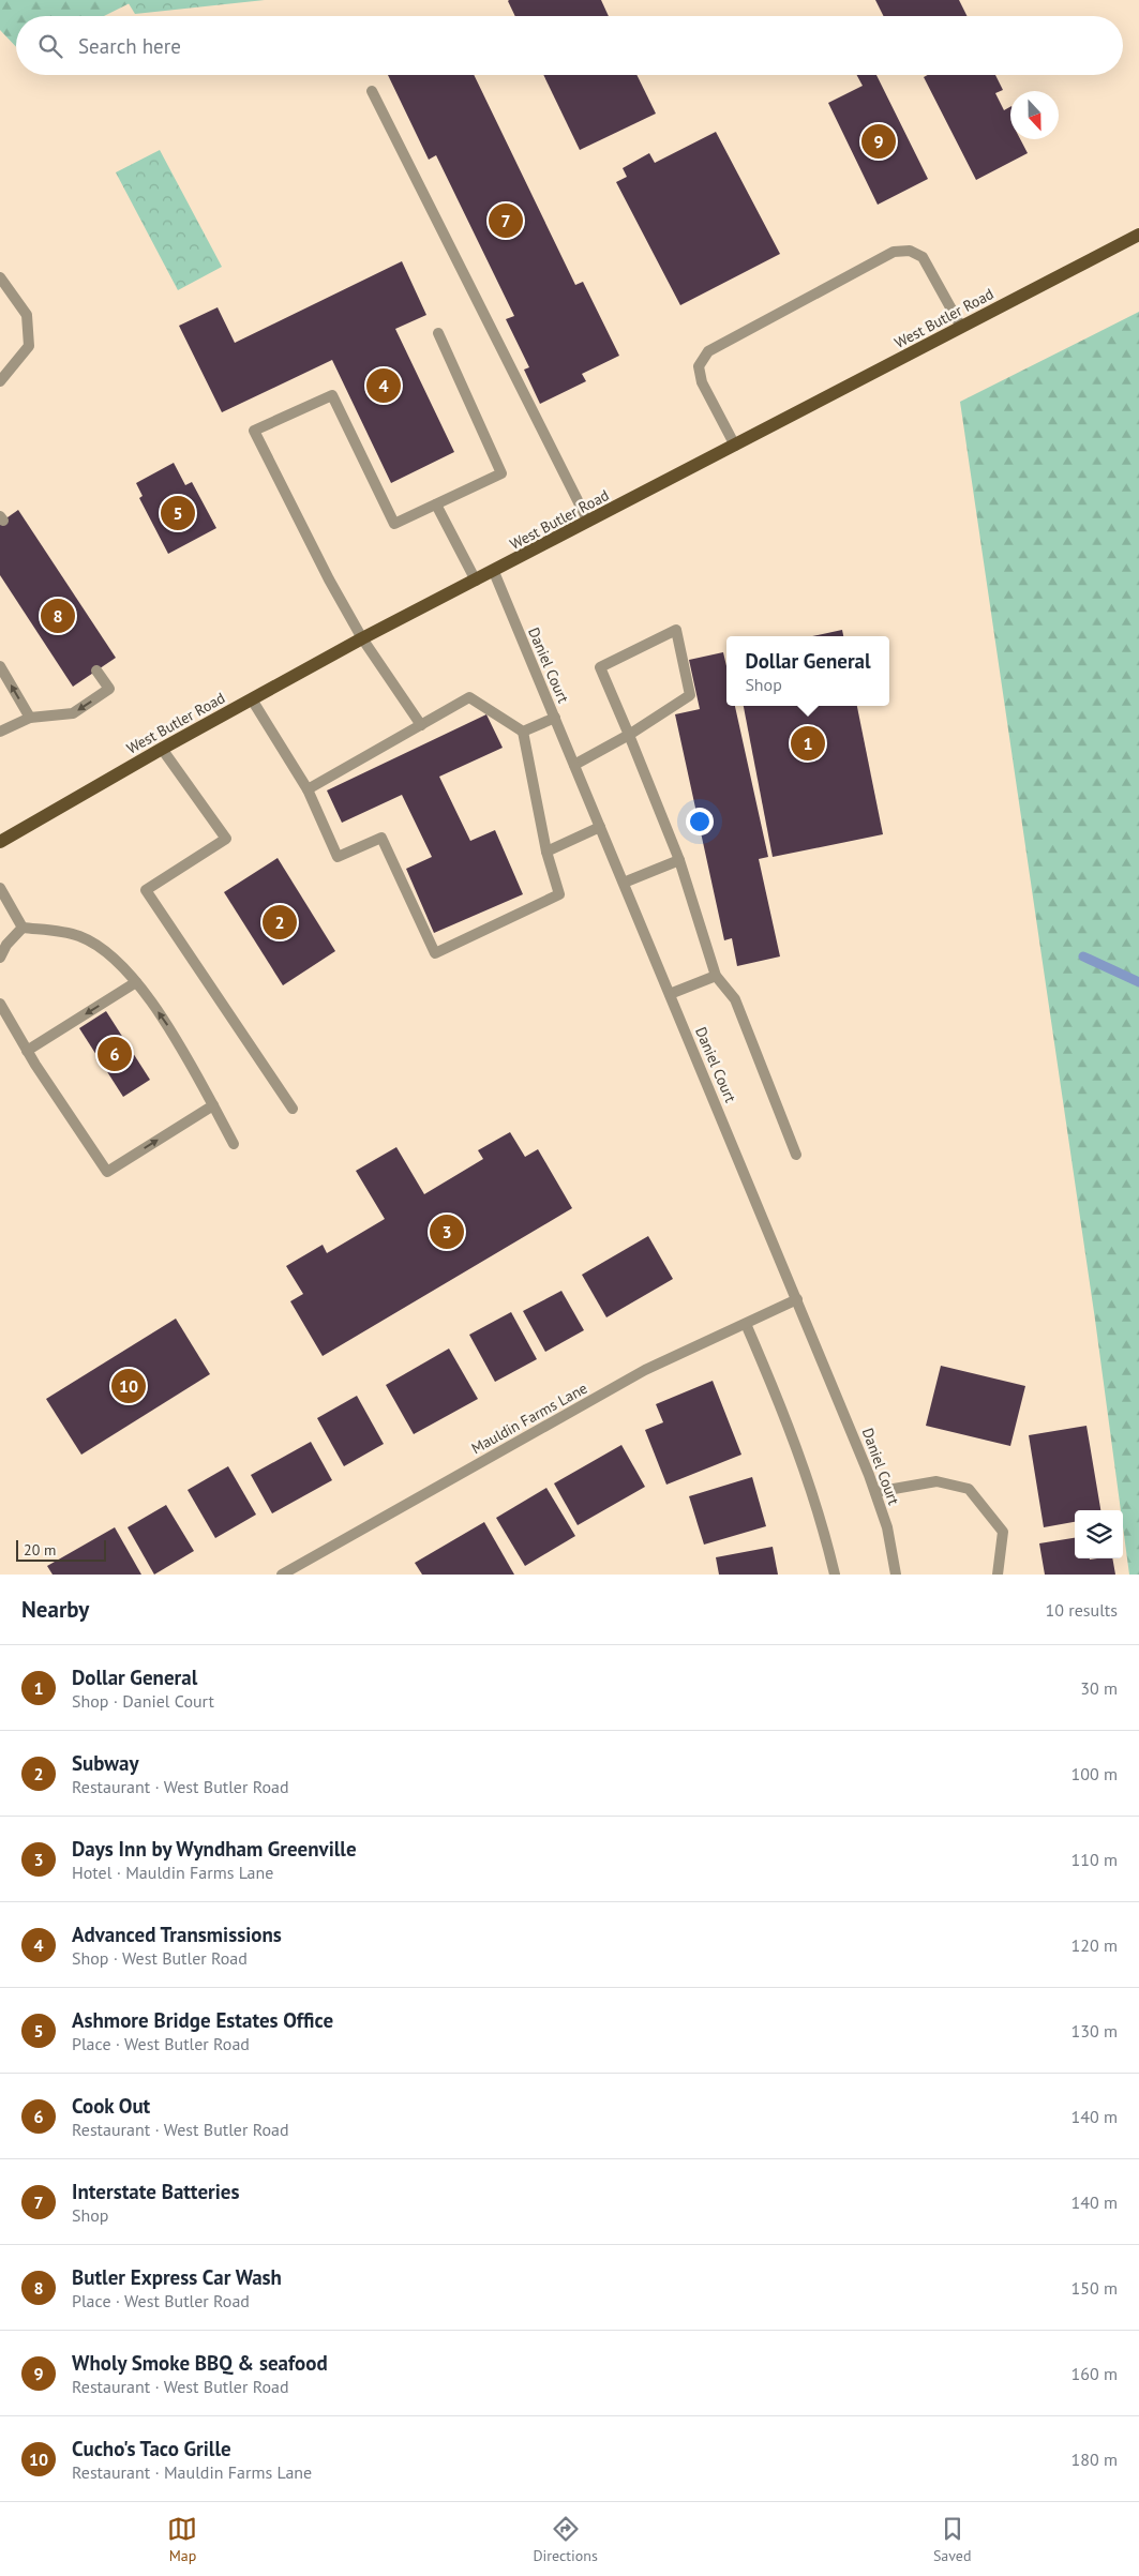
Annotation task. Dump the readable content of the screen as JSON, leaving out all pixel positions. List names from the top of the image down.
{
  "streets": {
    "main road": ["West Butler Road"],
    "street": ["Daniel Court", "Mauldin Farms Lane"]
  },
  "crossings": [
    ["West Butler Road", "Daniel Court"],
    ["Daniel Court", "Mauldin Farms Lane"]
  ],
  "scale_bar": "20 m",
  "north": "bottom",
  "page": {
    "search": "Search here",
    "pins": [
      "9",
      "7",
      "4",
      "5",
      "8",
      "1",
      "2",
      "6",
      "3",
      "10"
    ],
    "popup": ["Dollar General", "Shop"],
    "scale": "20 m",
    "heading": ["Nearby", "10 results"],
    "list": [
      {
        "mark": "1",
        "name": "Dollar General",
        "note": "Shop · Daniel Court",
        "value": "30 m"
      },
      {
        "mark": "2",
        "name": "Subway",
        "note": "Restaurant · West Butler Road",
        "value": "100 m"
      },
      {
        "mark": "3",
        "name": "Days Inn by Wyndham Greenville",
        "note": "Hotel · Mauldin Farms Lane",
        "value": "110 m"
      },
      {
        "mark": "4",
        "name": "Advanced Transmissions",
        "note": "Shop · West Butler Road",
        "value": "120 m"
      },
      {
        "mark": "5",
        "name": "Ashmore Bridge Estates Office",
        "note": "Place · West Butler Road",
        "value": "130 m"
      },
      {
        "mark": "6",
        "name": "Cook Out",
        "note": "Restaurant · West Butler Road",
        "value": "140 m"
      },
      {
        "mark": "7",
        "name": "Interstate Batteries",
        "note": "Shop",
        "value": "140 m"
      },
      {
        "mark": "8",
        "name": "Butler Express Car Wash",
        "note": "Place · West Butler Road",
        "value": "150 m"
      },
      {
        "mark": "9",
        "name": "Wholy Smoke BBQ & seafood",
        "note": "Restaurant · West Butler Road",
        "value": "160 m"
      },
      {
        "mark": "10",
        "name": "Cucho's Taco Grille",
        "note": "Restaurant · Mauldin Farms Lane",
        "value": "180 m"
      }
    ],
    "nav": ["Map", "Directions", "Saved"]
  }
}
